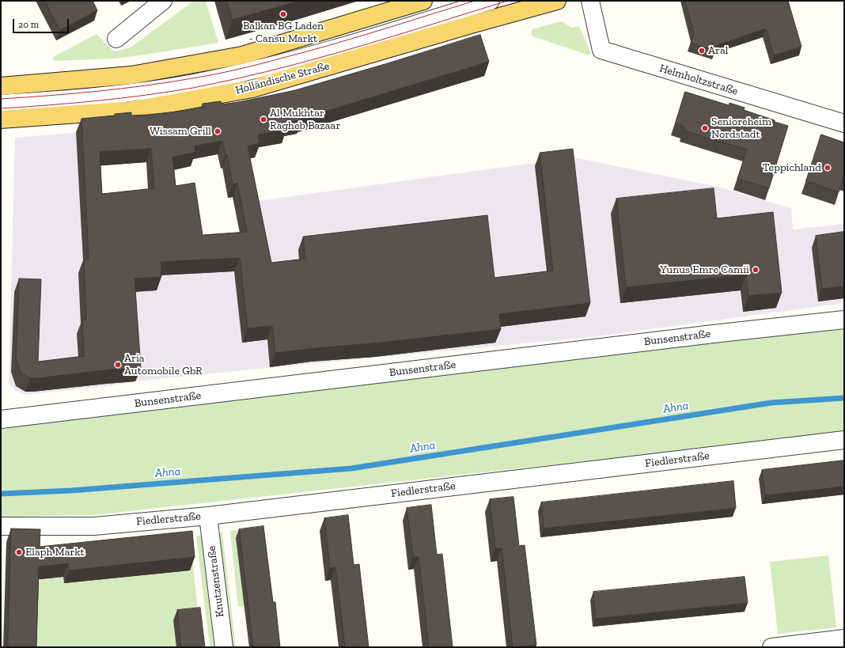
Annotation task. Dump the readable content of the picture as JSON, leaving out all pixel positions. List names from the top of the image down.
{
  "streets": {
    "main road": ["Holländische Straße"],
    "street": [
      "Helmholtzstraße",
      "Bunsenstraße",
      "Fiedlerstraße",
      "Knutzenstraße"
    ]
  },
  "crossings": [
    ["Fiedlerstraße", "Knutzenstraße"]
  ],
  "water": ["Ahna"],
  "places": [
    "Balkan BG Laden - Cansu Markt",
    "Aral",
    "Al Mukhtar Ragheb Bazaar",
    "Senioreheim Nordstadt",
    "Wissam Grill",
    "Teppichland",
    "Yunus Emre Camii",
    "Aria Automobile GbR",
    "Elaph Markt"
  ],
  "scale_bar": "20 m"
}
